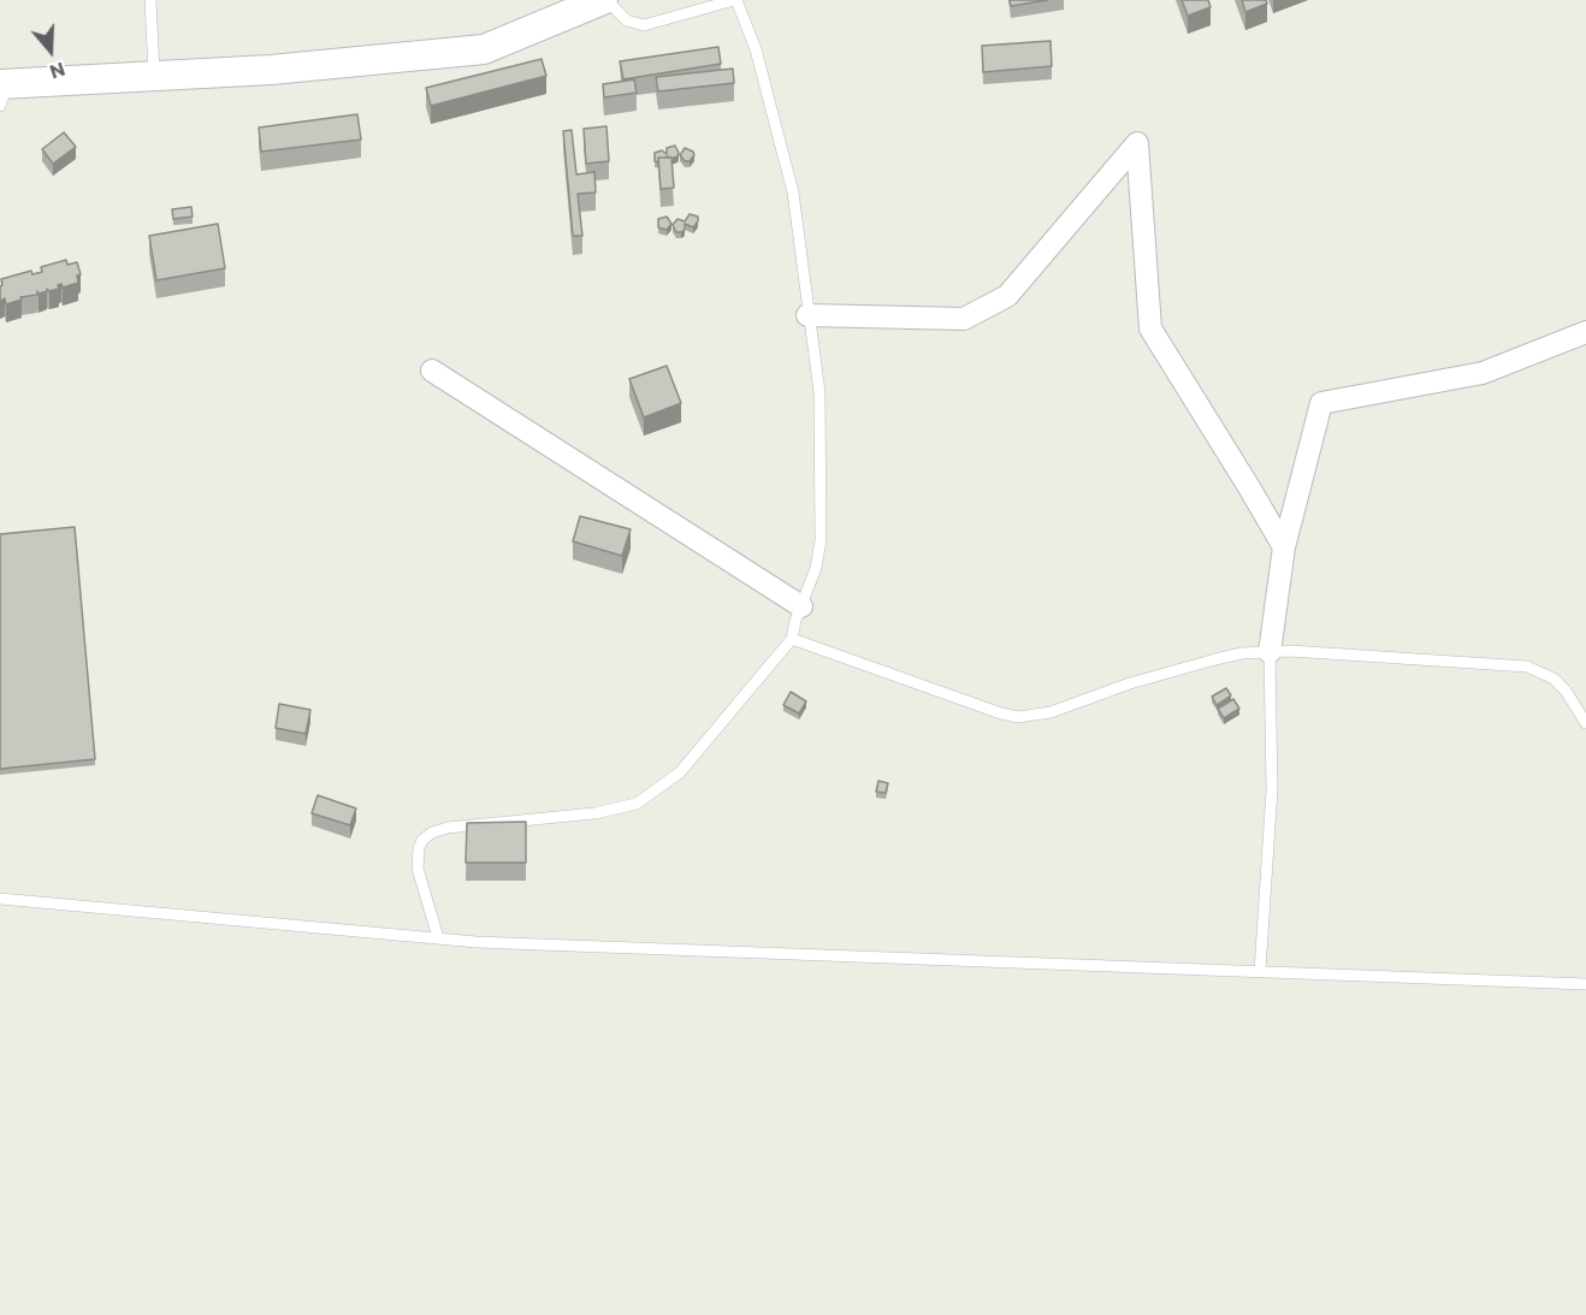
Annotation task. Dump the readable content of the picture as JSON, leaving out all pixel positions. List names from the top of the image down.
{
  "north": "bottom"
}
